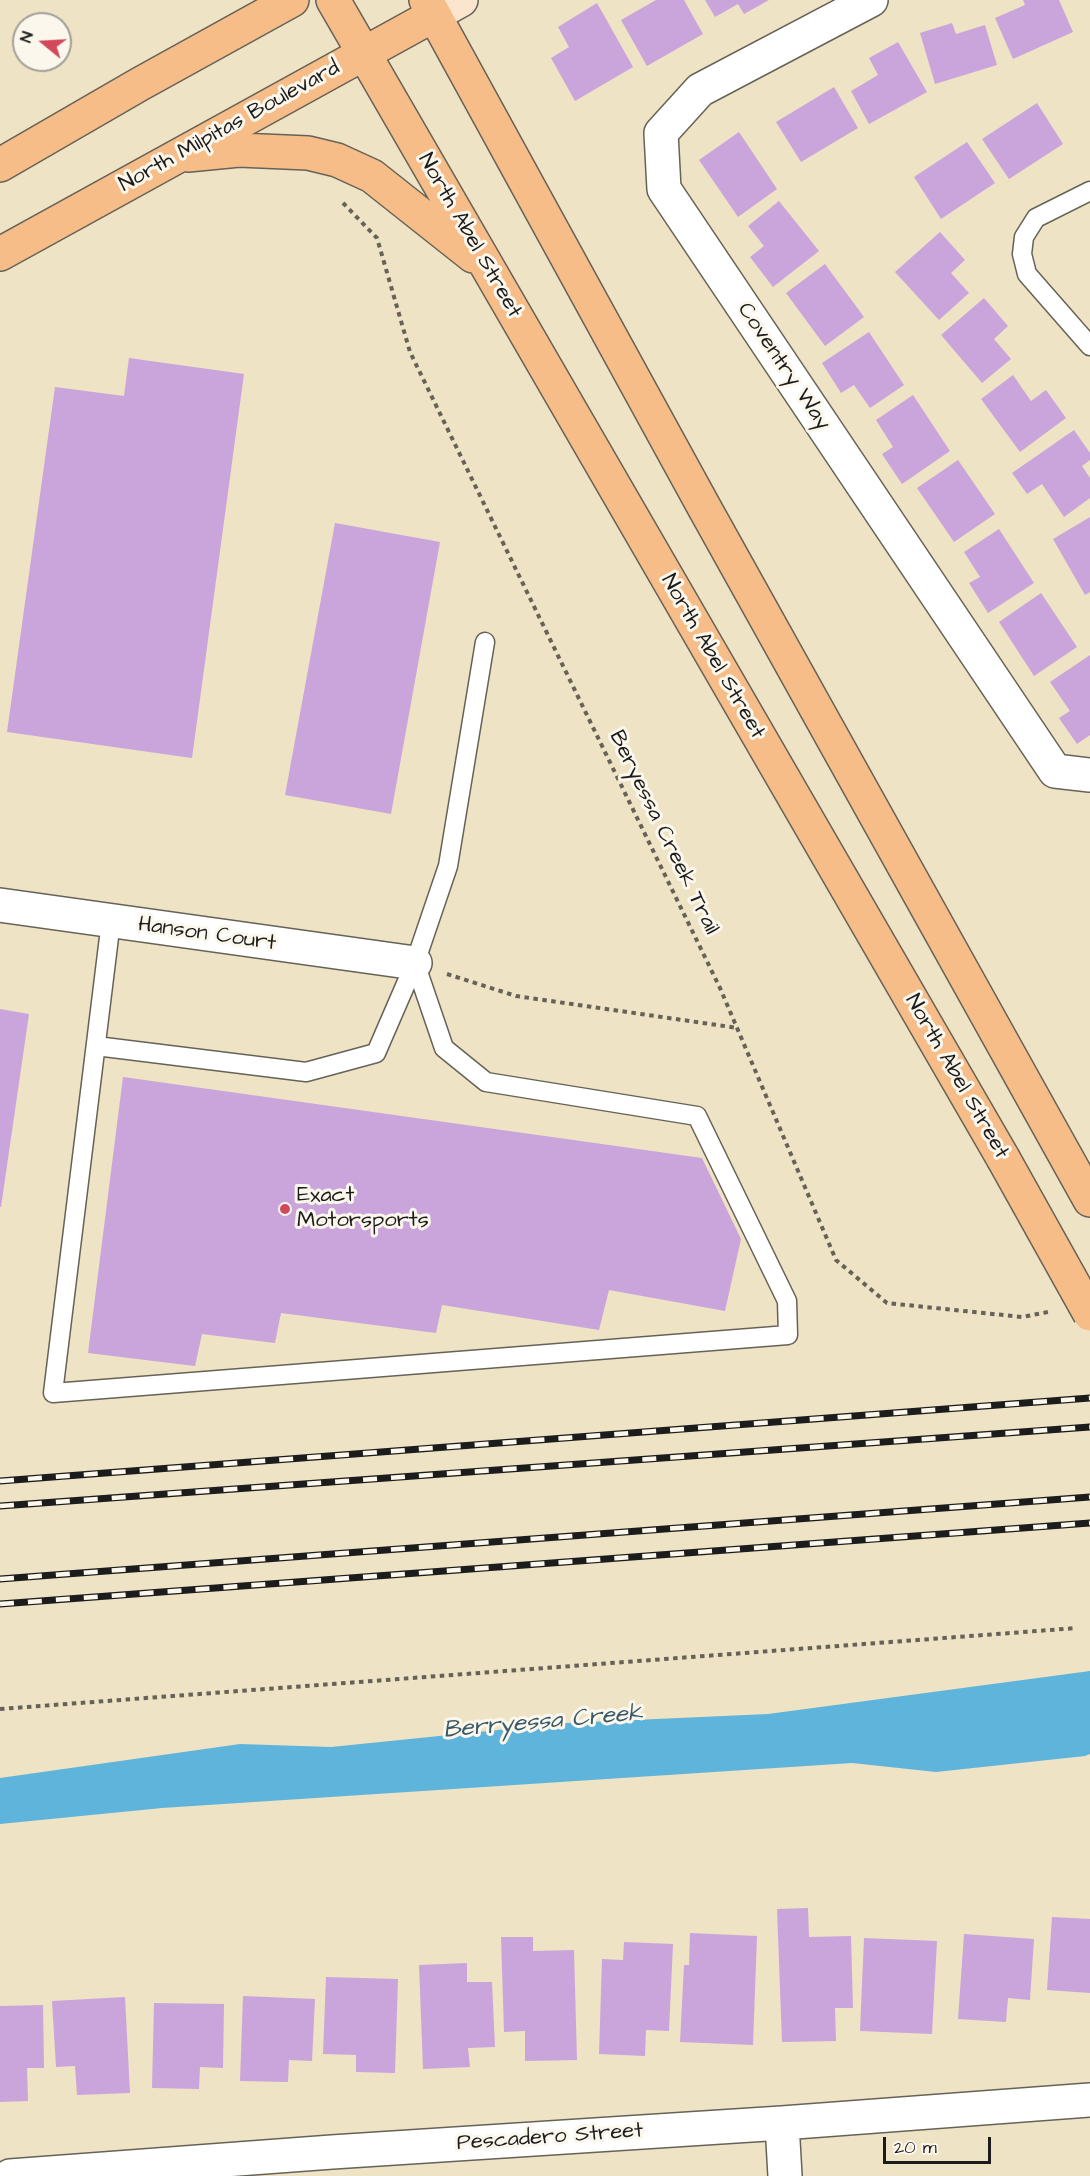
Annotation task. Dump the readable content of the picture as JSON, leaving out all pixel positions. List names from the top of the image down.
{
  "streets": {
    "main road": ["North Milpitas Boulevard", "North Abel Street"],
    "street": ["Coventry Way", "Hanson Court", "Pescadero Street"],
    "path": ["Beryessa Creek Trail"]
  },
  "crossings": [
    ["North Milpitas Boulevard", "North Abel Street"]
  ],
  "water": ["Berryessa Creek"],
  "places": ["Exact Motorsports"],
  "scale_bar": "20 m",
  "north": "left"
}
